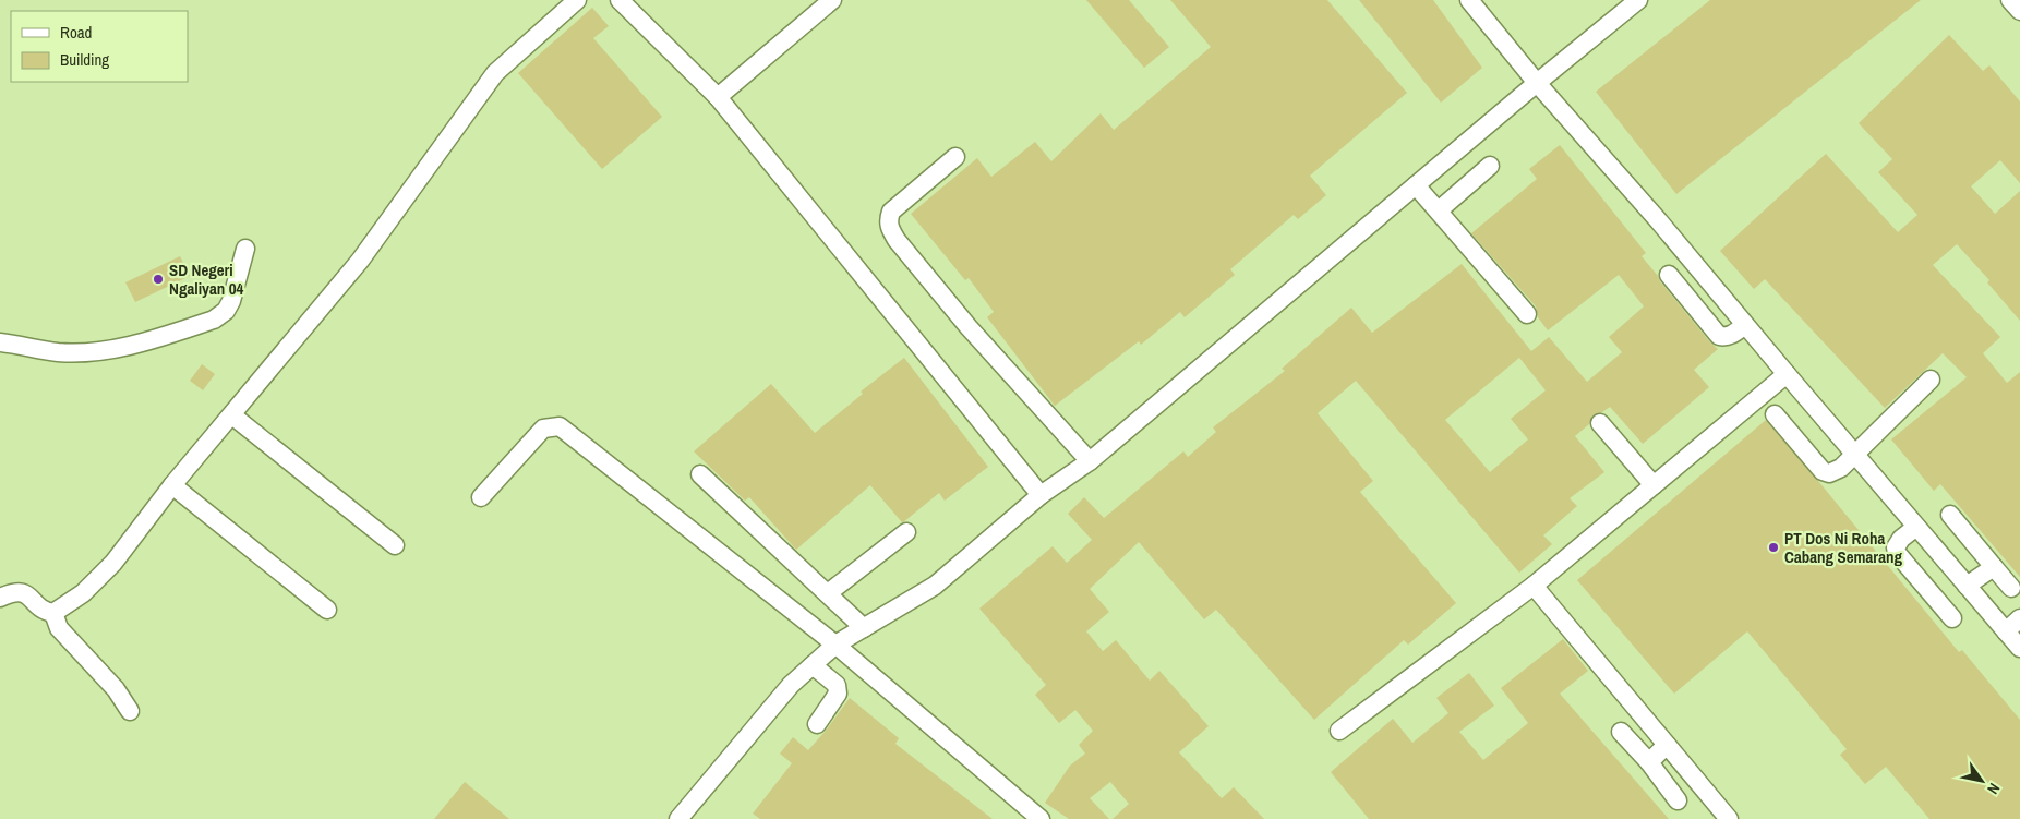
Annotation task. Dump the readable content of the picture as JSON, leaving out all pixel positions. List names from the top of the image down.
{
  "places": ["SD Negeri Ngaliyan 04", "PT Dos Ni Roha Cabang Semarang"],
  "legend": ["Road", "Building"],
  "north": "bottom right"
}
